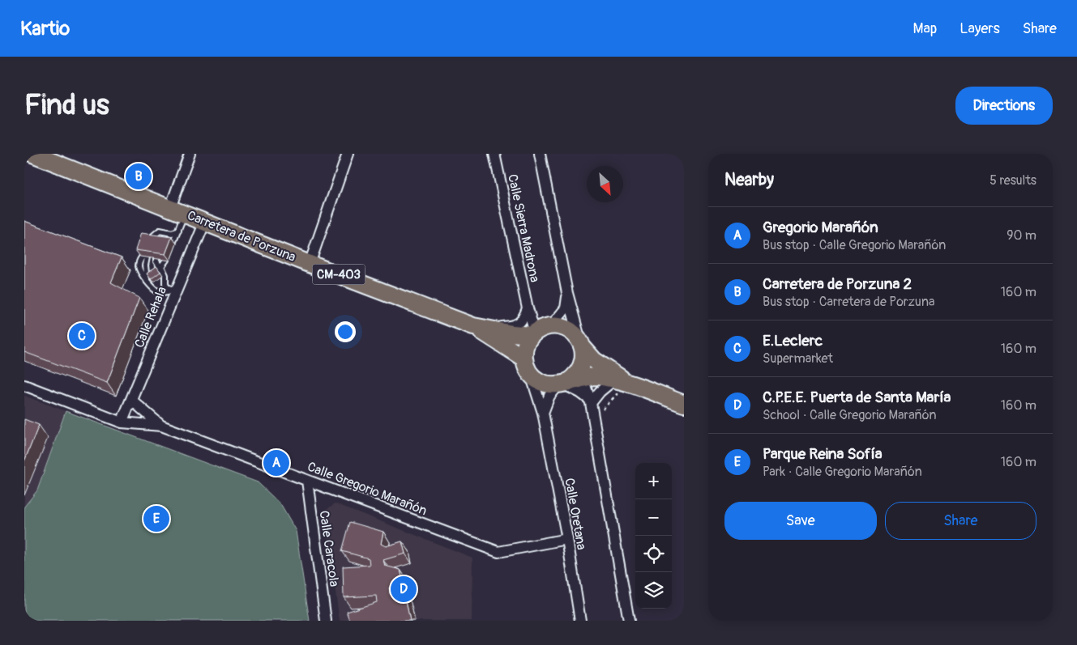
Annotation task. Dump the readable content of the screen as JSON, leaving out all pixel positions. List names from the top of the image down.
{
  "streets": {
    "main road": ["Carretera de Porzuna", "CM-403"],
    "street": [
      "Calle Sierra Madrona",
      "Calle Rehala",
      "Calle Gregorio Marañón",
      "Calle Oretana",
      "Calle Caracola"
    ]
  },
  "crossings": [
    ["Calle Sierra Madrona", "Carretera de Porzuna"],
    ["Calle Sierra Madrona", "CM-403"],
    ["Calle Sierra Madrona", "Calle Oretana"],
    ["Carretera de Porzuna", "CM-403"],
    ["Carretera de Porzuna", "Calle Rehala"],
    ["Carretera de Porzuna", "Calle Oretana"],
    ["CM-403", "Calle Oretana"],
    ["Calle Rehala", "Calle Gregorio Marañón"],
    ["Calle Gregorio Marañón", "Calle Oretana"],
    ["Calle Gregorio Marañón", "Calle Caracola"]
  ],
  "north": "bottom right",
  "page": {
    "header": "Kartio",
    "nav": ["Map", "Layers", "Share"],
    "buttons": [
      "Directions",
      ["Save", "Share"]
    ],
    "title": "Find us",
    "heading": ["Nearby", "5 results"],
    "pins": [
      "B",
      "C",
      "A",
      "E",
      "D"
    ],
    "list": [
      {
        "mark": "A",
        "name": "Gregorio Marañón",
        "note": "Bus stop · Calle Gregorio Marañón",
        "value": "90 m"
      },
      {
        "mark": "B",
        "name": "Carretera de Porzuna 2",
        "note": "Bus stop · Carretera de Porzuna",
        "value": "160 m"
      },
      {
        "mark": "C",
        "name": "E.Leclerc",
        "note": "Supermarket",
        "value": "160 m"
      },
      {
        "mark": "D",
        "name": "C.P.E.E. Puerta de Santa María",
        "note": "School · Calle Gregorio Marañón",
        "value": "160 m"
      },
      {
        "mark": "E",
        "name": "Parque Reina Sofía",
        "note": "Park · Calle Gregorio Marañón",
        "value": "160 m"
      }
    ],
    "map_buttons": ["+", "−"]
  }
}
